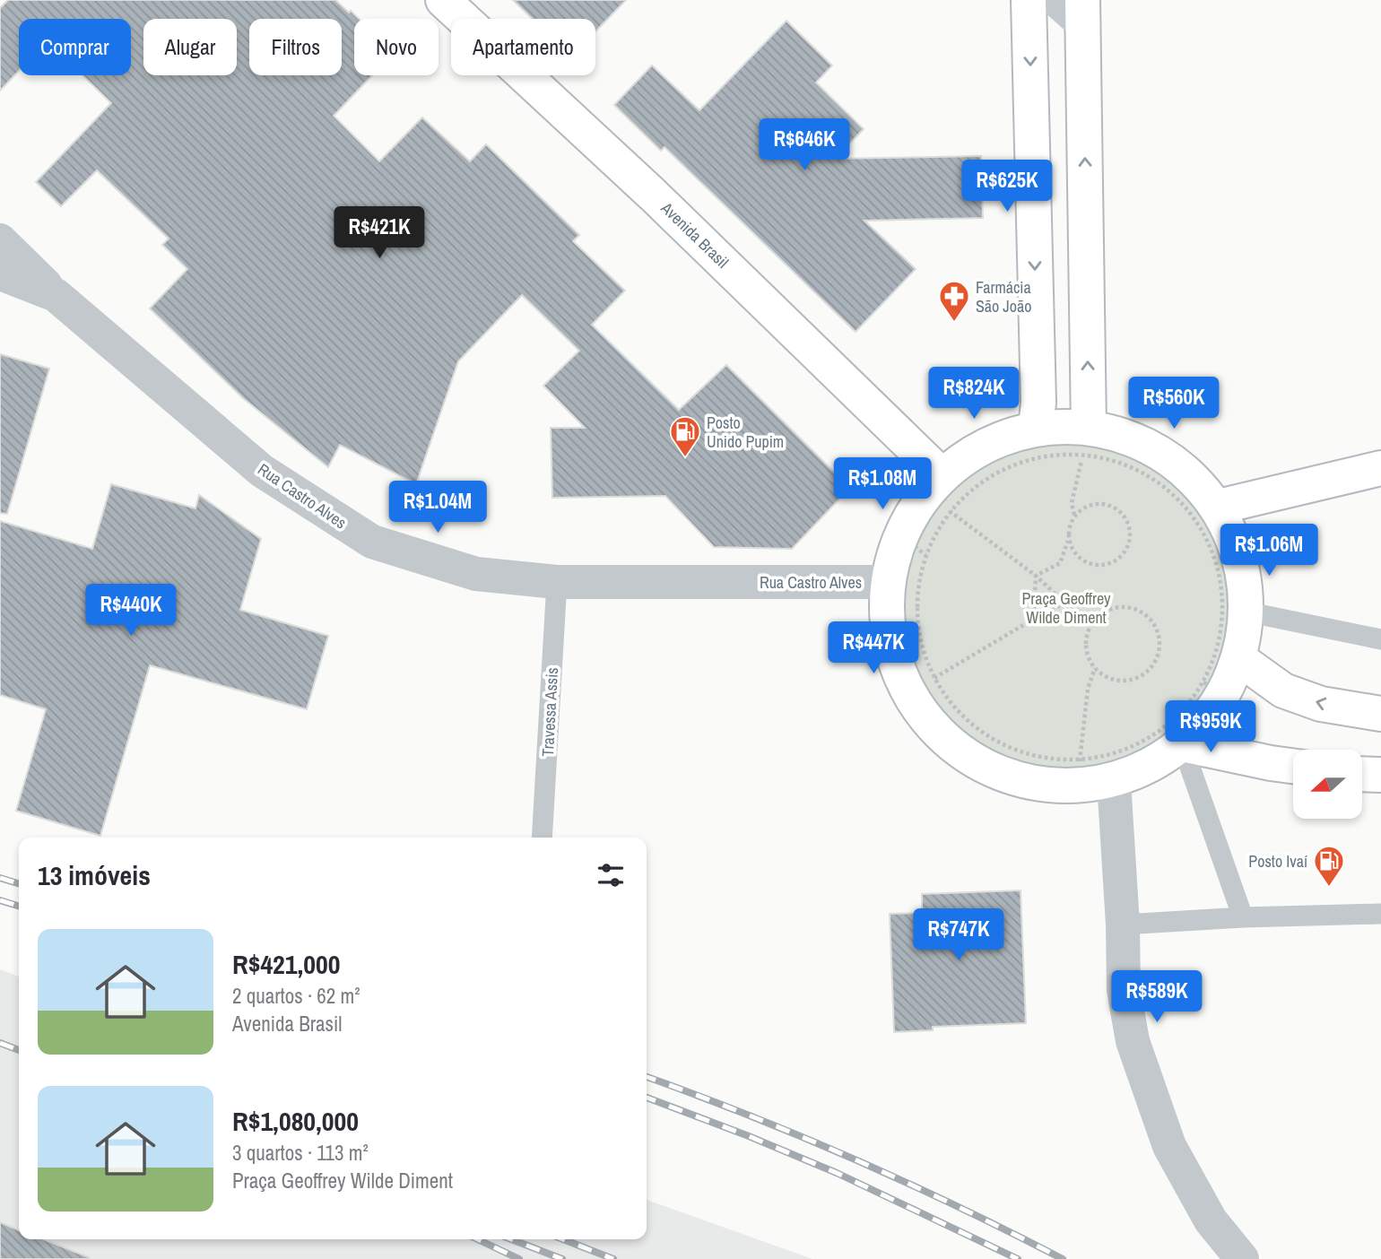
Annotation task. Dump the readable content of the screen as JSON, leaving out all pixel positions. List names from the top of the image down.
{
  "streets": {
    "main road": ["Avenida Brasil"],
    "street": ["Rua Castro Alves"],
    "lane": ["Travessa Assis"]
  },
  "crossings": [
    ["Rua Castro Alves", "Travessa Assis"]
  ],
  "parks": ["Praça Geoffrey Wilde Diment"],
  "places": {
    "pharmacy": ["Farmácia São João"],
    "fuel station": ["Posto Unido Pupim", "Posto Ivaí"]
  },
  "north": "left",
  "page": {
    "chip": [
      "Comprar",
      "Alugar",
      "Filtros",
      "Novo",
      "Apartamento"
    ],
    "price": [
      "R$646K",
      "R$625K",
      "R$421K",
      "R$824K",
      "R$560K",
      "R$1.08M",
      "R$1.04M",
      "R$1.06M",
      "R$440K",
      "R$447K",
      "R$959K",
      "R$747K",
      "R$589K"
    ],
    "heading": "13 imóveis",
    "list": [
      {
        "name": "R$421,000",
        "note": "2 quartos · 62 m² · Avenida Brasil"
      },
      {
        "name": "R$1,080,000",
        "note": "3 quartos · 113 m² · Praça Geoffrey Wilde Diment"
      }
    ]
  }
}
